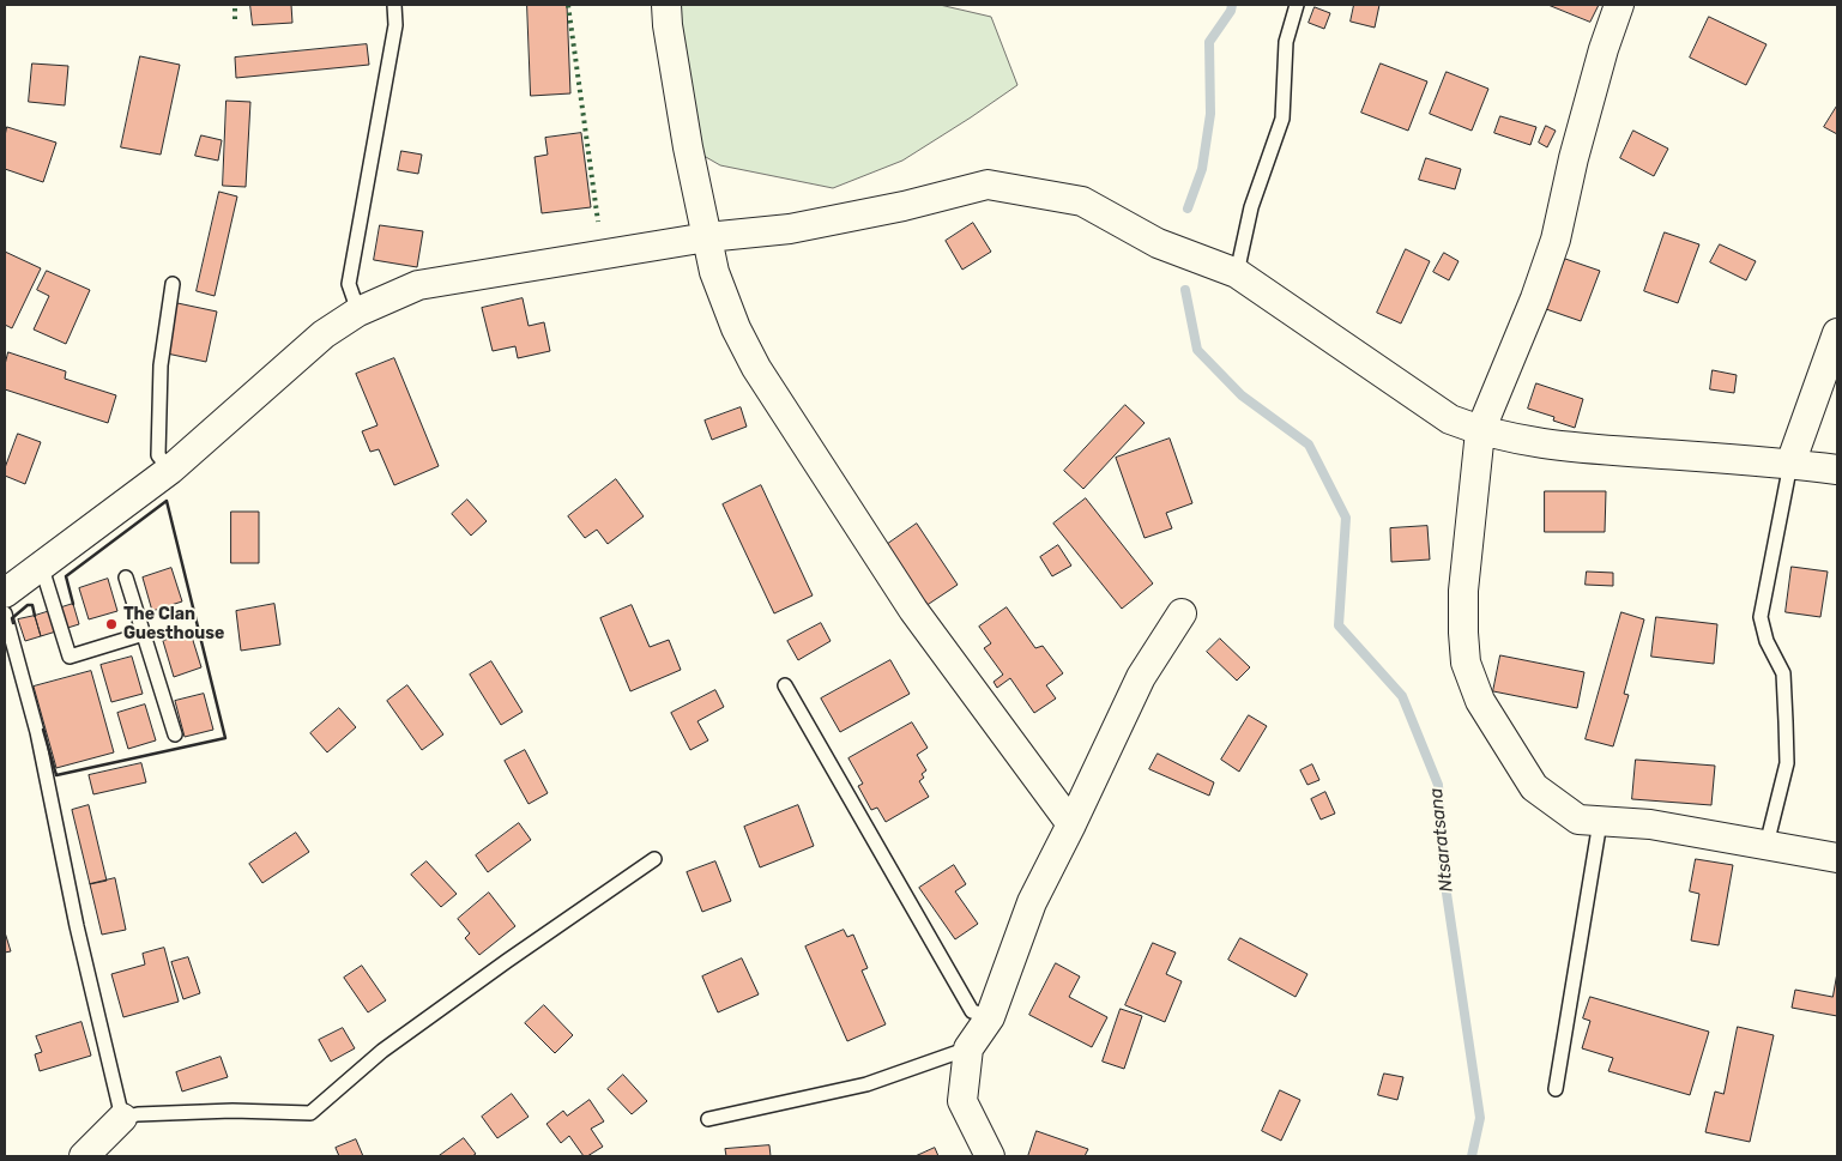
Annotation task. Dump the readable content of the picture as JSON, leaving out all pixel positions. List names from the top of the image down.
{
  "water": ["Ntsaratsana"],
  "places": ["The Clan Guesthouse"]
}
